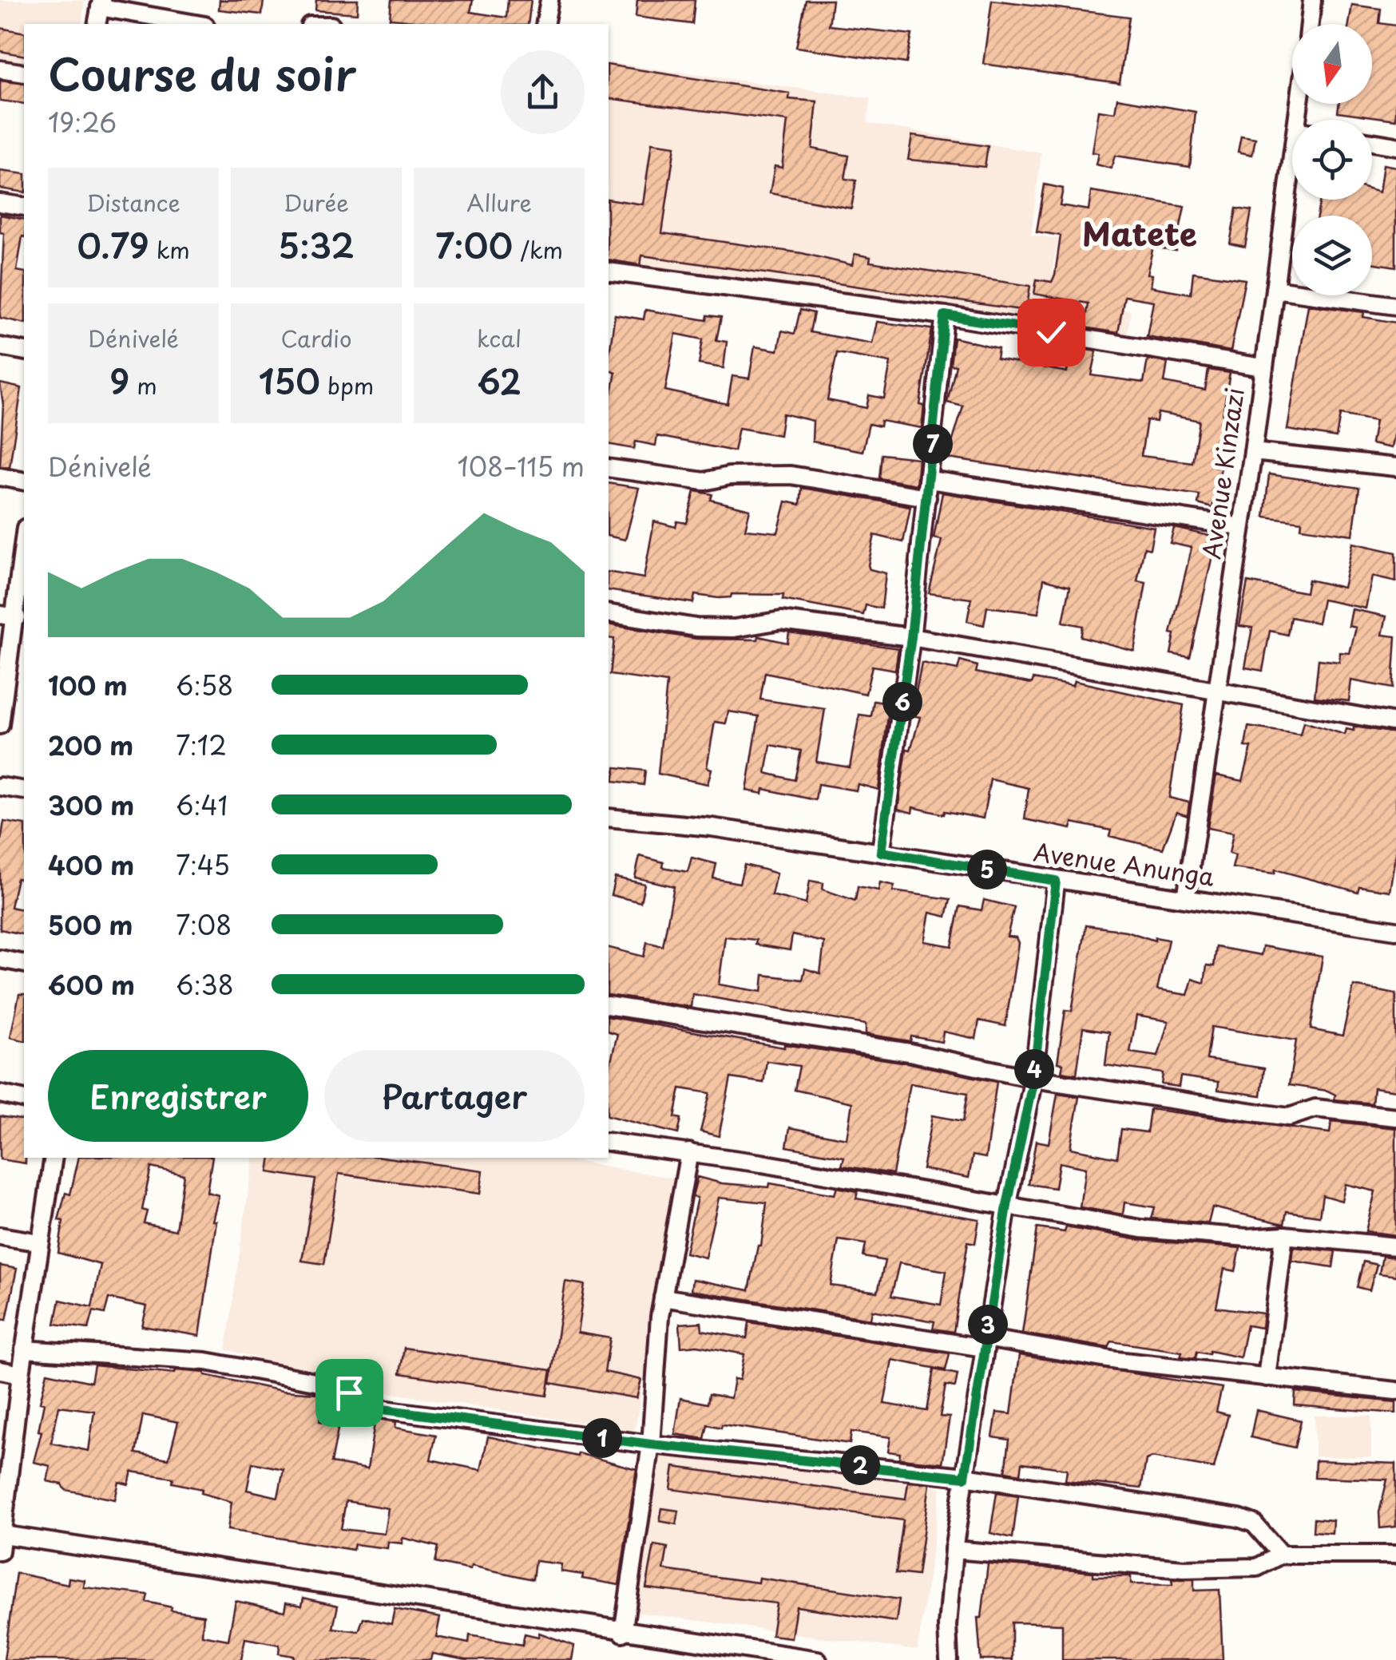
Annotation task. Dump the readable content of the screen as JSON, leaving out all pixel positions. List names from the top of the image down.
{
  "streets": {
    "street": ["Avenue Kinzazi", "Avenue Anunga"]
  },
  "crossings": [
    ["Avenue Kinzazi", "Avenue Anunga"]
  ],
  "districts": ["Matete"],
  "north": "bottom",
  "page": {
    "heading": ["Course du soir", "19:26"],
    "stats": [
      ["Distance", "0.79 km"],
      ["Durée", "5:32"],
      ["Allure", "7:00 /km"],
      ["Dénivelé", "9 m"],
      ["Cardio", "150 bpm"],
      ["kcal", "62"]
    ],
    "pins": [
      "7",
      "6",
      "5",
      "4",
      "3",
      "1",
      "2"
    ],
    "chart": ["Dénivelé", "108–115 m"],
    "list": [
      {
        "name": "100 m",
        "note": "6:58"
      },
      {
        "name": "200 m",
        "note": "7:12"
      },
      {
        "name": "300 m",
        "note": "6:41"
      },
      {
        "name": "400 m",
        "note": "7:45"
      },
      {
        "name": "500 m",
        "note": "7:08"
      },
      {
        "name": "600 m",
        "note": "6:38"
      }
    ],
    "buttons": ["Enregistrer", "Partager"]
  }
}
